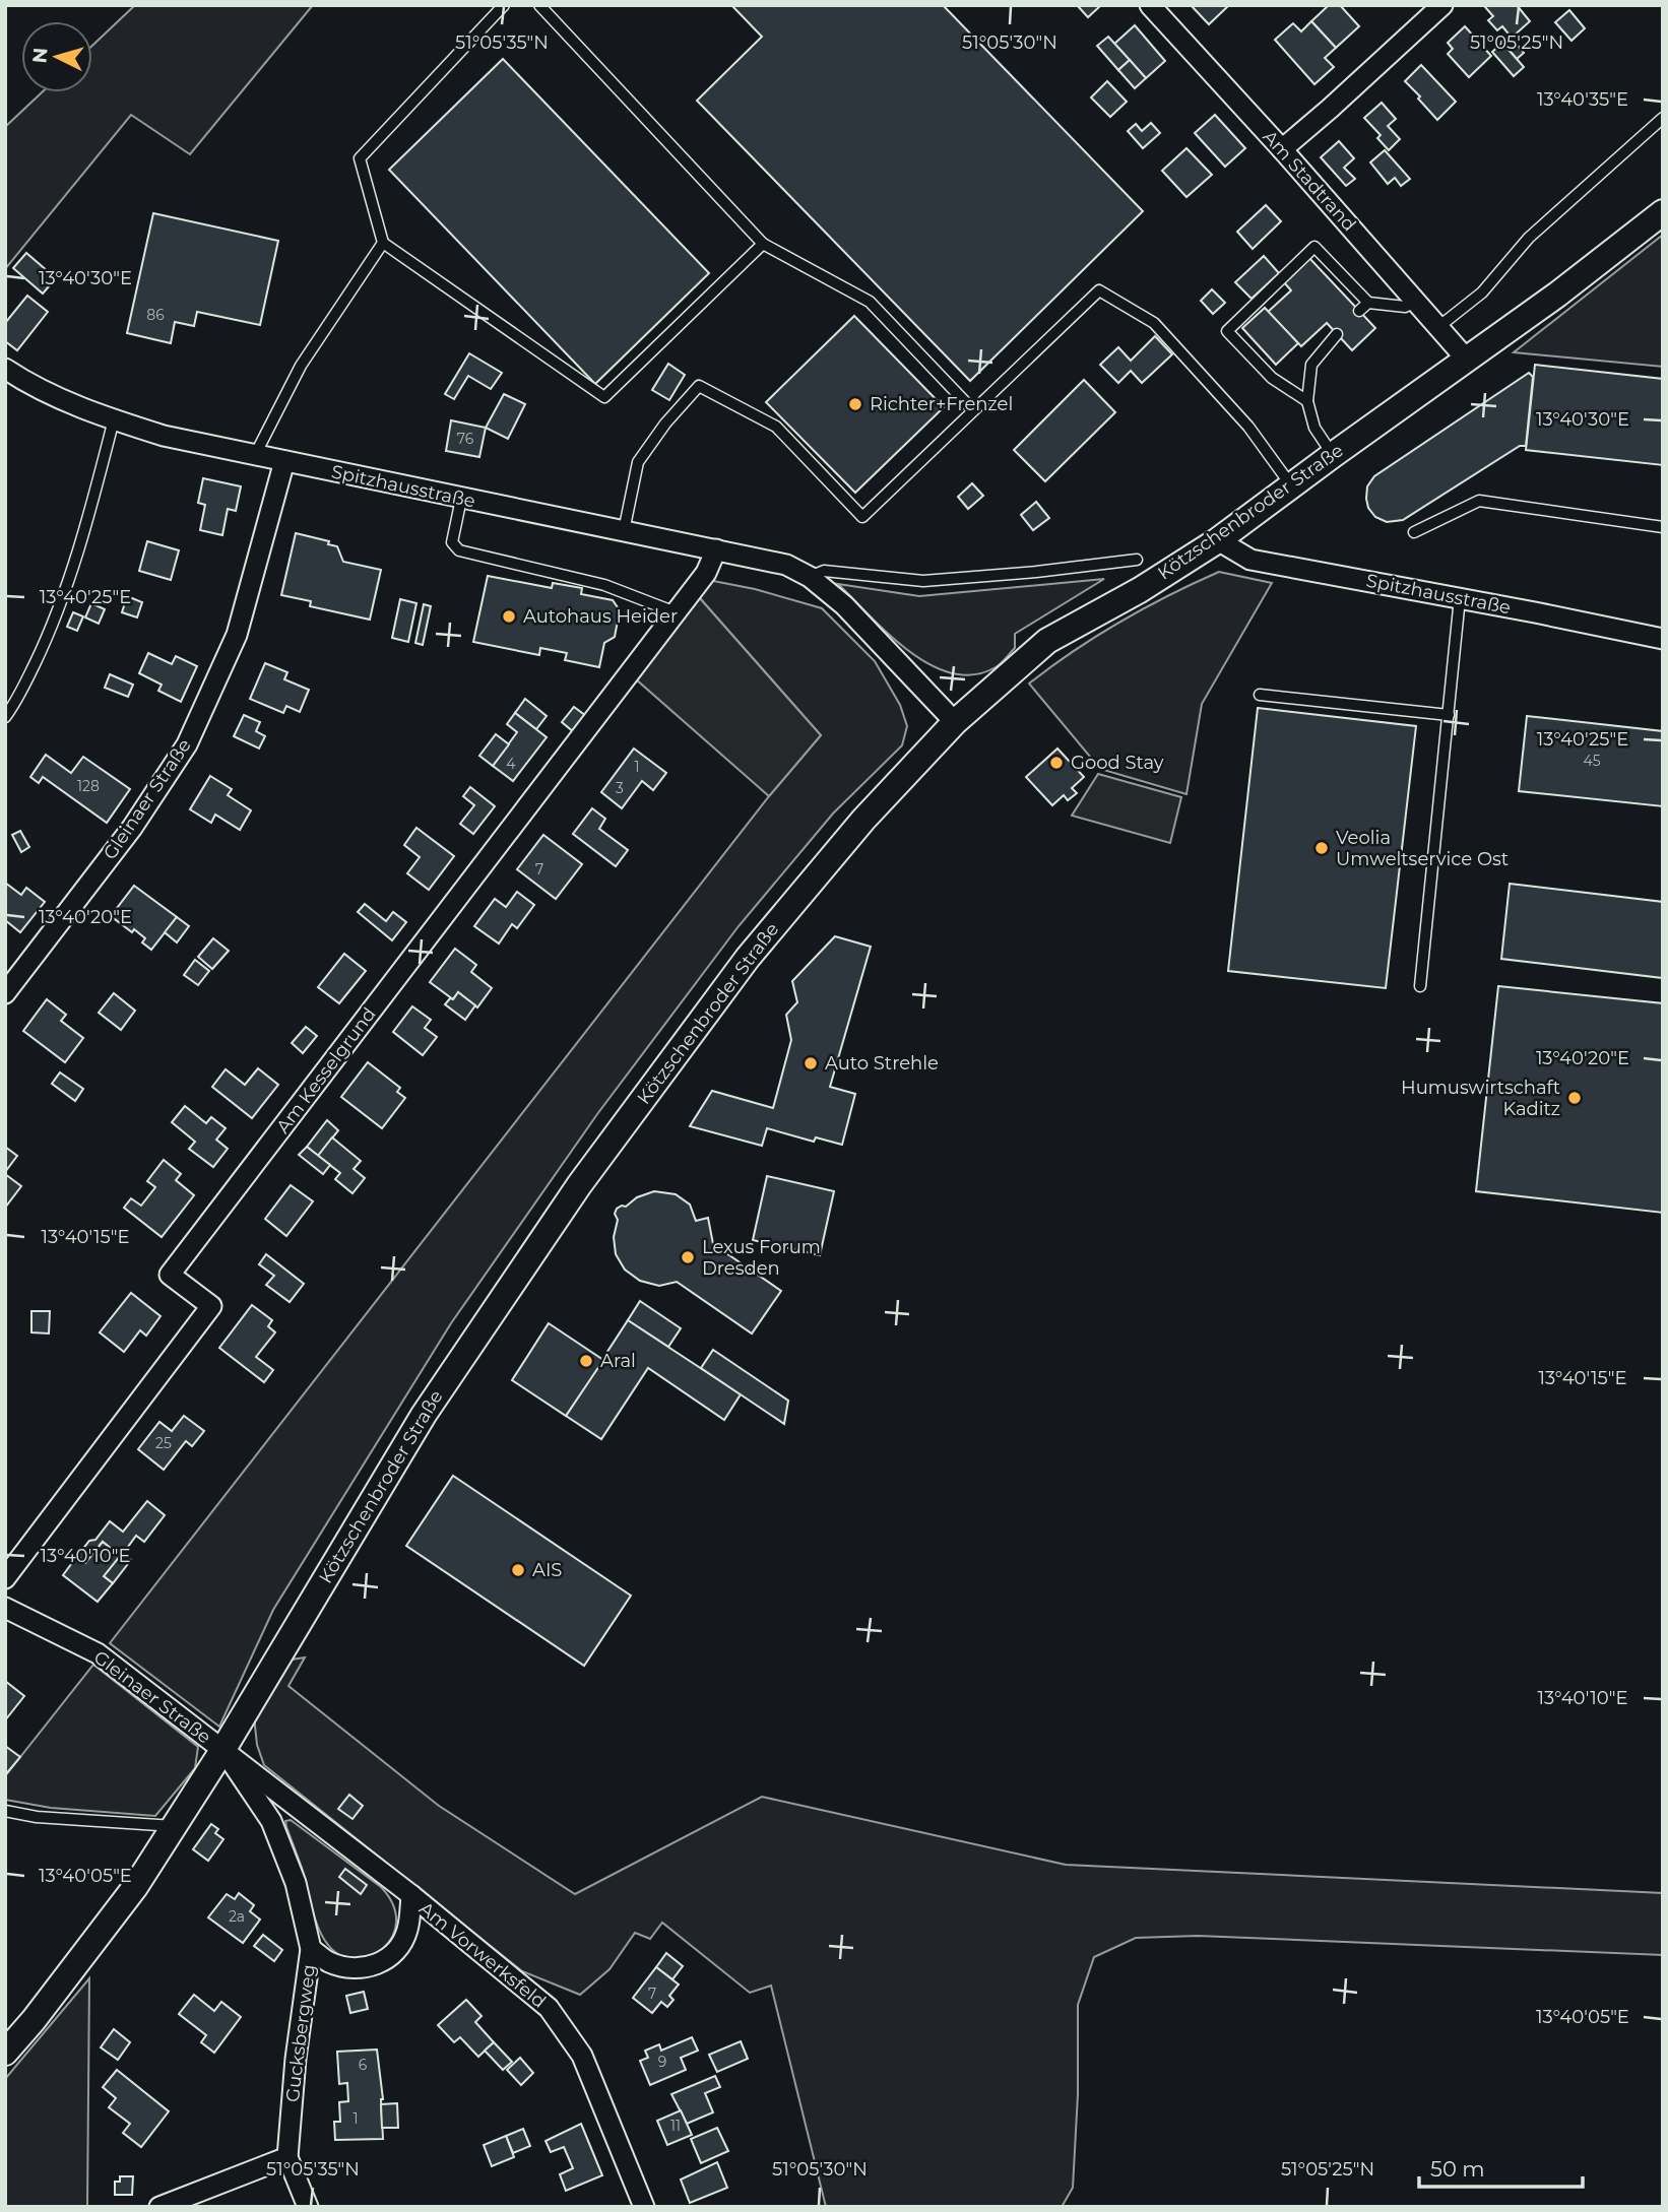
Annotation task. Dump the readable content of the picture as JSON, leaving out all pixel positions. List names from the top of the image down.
{
  "streets": {
    "street": [
      "Am Stadtrand",
      "Spitzhausstraße",
      "Kötzschenbroder Straße",
      "Gleinaer Straße",
      "Am Kesselgrund",
      "Am Vorwerksfeld",
      "Gucksbergweg"
    ]
  },
  "crossings": [
    ["Am Stadtrand", "Kötzschenbroder Straße"],
    ["Spitzhausstraße", "Kötzschenbroder Straße"],
    ["Spitzhausstraße", "Gleinaer Straße"],
    ["Spitzhausstraße", "Am Kesselgrund"],
    ["Kötzschenbroder Straße", "Gleinaer Straße"],
    ["Kötzschenbroder Straße", "Am Vorwerksfeld"],
    ["Kötzschenbroder Straße", "Gucksbergweg"],
    ["Gleinaer Straße", "Am Vorwerksfeld"],
    ["Gleinaer Straße", "Gucksbergweg"],
    ["Am Vorwerksfeld", "Gucksbergweg"]
  ],
  "places": [
    "Richter+Frenzel",
    "Autohaus Heider",
    "Good Stay",
    "Veolia Umweltservice Ost",
    "Auto Strehle",
    "Humuswirtschaft Kaditz",
    "Lexus Forum Dresden",
    "Aral",
    "AIS"
  ],
  "house_numbers": [
    "86",
    "76",
    "45",
    "4",
    "1",
    "128",
    "3",
    "7",
    "25",
    "2a",
    "7",
    "9",
    "6",
    "1",
    "11"
  ],
  "scale_bar": "50 m",
  "north": "left",
  "coordinates": [
    "51°05'35\"N",
    "51°05'30\"N",
    "51°05'25\"N",
    "13°40'35\"E",
    "13°40'30\"E",
    "13°40'25\"E",
    "13°40'20\"E",
    "13°40'15\"E",
    "13°40'10\"E",
    "13°40'05\"E"
  ]
}
